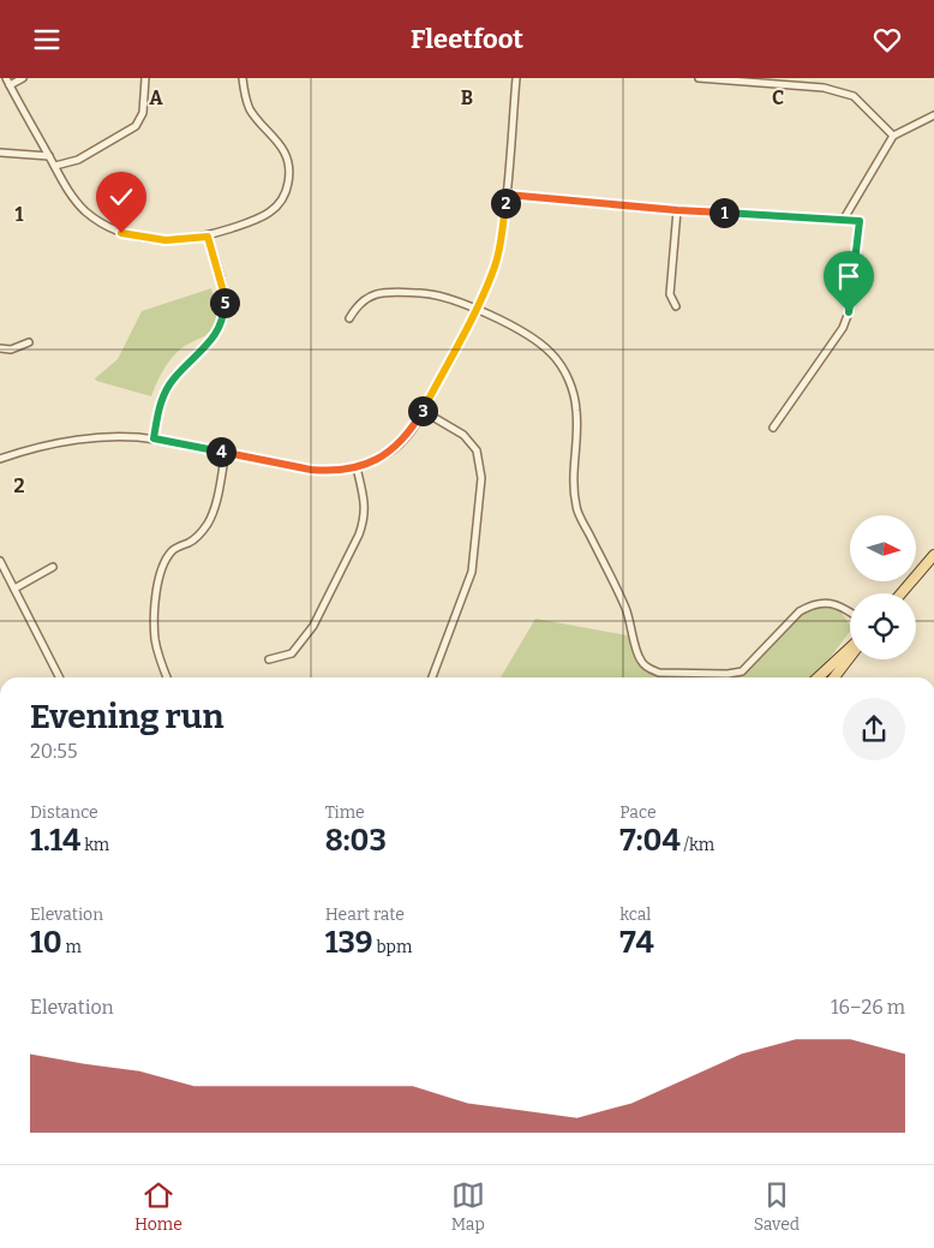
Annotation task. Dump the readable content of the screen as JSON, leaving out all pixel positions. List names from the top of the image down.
{
  "north": "right",
  "page": {
    "header": "Fleetfoot",
    "pins": [
      "2",
      "1",
      "5",
      "3",
      "4"
    ],
    "heading": ["Evening run", "20:55"],
    "stats": [
      ["Distance", "1.14 km"],
      ["Time", "8:03"],
      ["Pace", "7:04 /km"],
      ["Elevation", "10 m"],
      ["Heart rate", "139 bpm"],
      ["kcal", "74"]
    ],
    "chart": ["Elevation", "16–26 m"],
    "tabs": ["Home", "Map", "Saved"]
  },
  "grid": {
    "columns": ["A", "B", "C"],
    "rows": ["1", "2"]
  }
}
